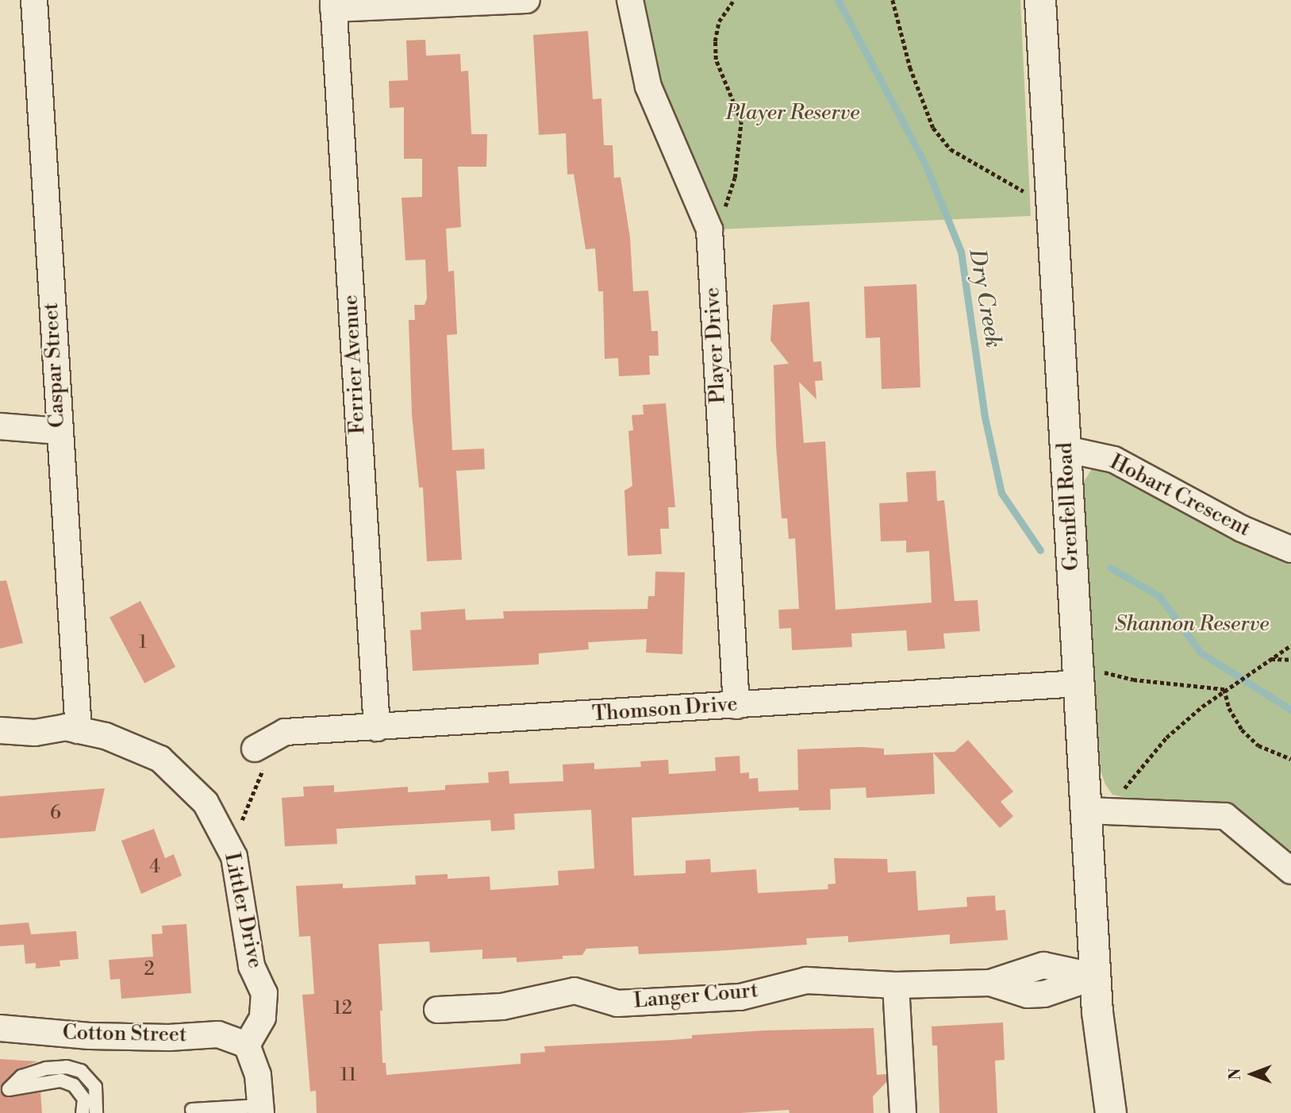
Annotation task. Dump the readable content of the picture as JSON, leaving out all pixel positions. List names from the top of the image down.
{
  "streets": {
    "main road": ["Grenfell Road"],
    "street": [
      "Player Drive",
      "Ferrier Avenue",
      "Caspar Street",
      "Hobart Crescent",
      "Thomson Drive",
      "Littler Drive",
      "Langer Court",
      "Cotton Street"
    ]
  },
  "crossings": [
    ["Player Drive", "Thomson Drive"],
    ["Ferrier Avenue", "Thomson Drive"],
    ["Caspar Street", "Littler Drive"],
    ["Hobart Crescent", "Grenfell Road"],
    ["Grenfell Road", "Thomson Drive"],
    ["Grenfell Road", "Langer Court"],
    ["Littler Drive", "Cotton Street"]
  ],
  "water": ["Dry Creek"],
  "parks": ["Player Reserve", "Shannon Reserve"],
  "house_numbers": [
    "1",
    "6",
    "4",
    "2",
    "12",
    "11"
  ],
  "north": "left"
}
